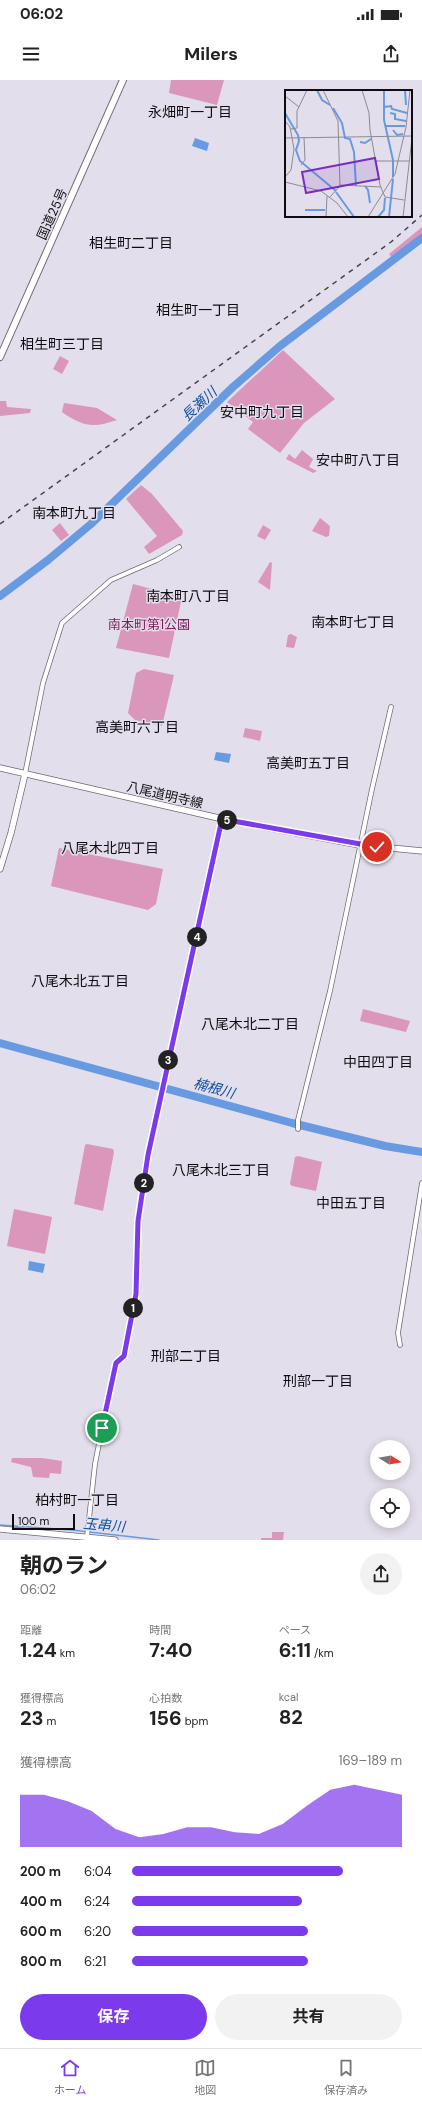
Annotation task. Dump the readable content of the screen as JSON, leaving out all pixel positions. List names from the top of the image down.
{
  "streets": {
    "highway": ["国道25号"],
    "main road": ["八尾道明寺線"]
  },
  "districts": [
    "永畑町一丁目",
    "相生町二丁目",
    "相生町一丁目",
    "相生町三丁目",
    "安中町九丁目",
    "安中町八丁目",
    "南本町九丁目",
    "南本町八丁目",
    "南本町七丁目",
    "高美町六丁目",
    "高美町五丁目",
    "八尾木北四丁目",
    "八尾木北五丁目",
    "八尾木北二丁目",
    "中田四丁目",
    "八尾木北三丁目",
    "中田五丁目",
    "刑部二丁目",
    "刑部一丁目",
    "柏村町一丁目"
  ],
  "water": ["長瀬川", "楠根川", "玉串川"],
  "parks": ["南本町第1公園"],
  "scale_bar": "100 m",
  "north": "right",
  "page": {
    "status": "06:02",
    "header": "Milers",
    "pins": [
      "5",
      "4",
      "3",
      "2",
      "1"
    ],
    "scale": "100 m",
    "heading": ["朝のラン", "06:02"],
    "stats": [
      ["距離", "1.24 km"],
      ["時間", "7:40"],
      ["ペース", "6:11 /km"],
      ["獲得標高", "23 m"],
      ["心拍数", "156 bpm"],
      ["kcal", "82"]
    ],
    "chart": ["獲得標高", "169–189 m"],
    "list": [
      {
        "name": "200 m",
        "note": "6:04"
      },
      {
        "name": "400 m",
        "note": "6:24"
      },
      {
        "name": "600 m",
        "note": "6:20"
      },
      {
        "name": "800 m",
        "note": "6:21"
      }
    ],
    "buttons": ["保存", "共有"],
    "tabs": ["ホーム", "地図", "保存済み"]
  }
}
